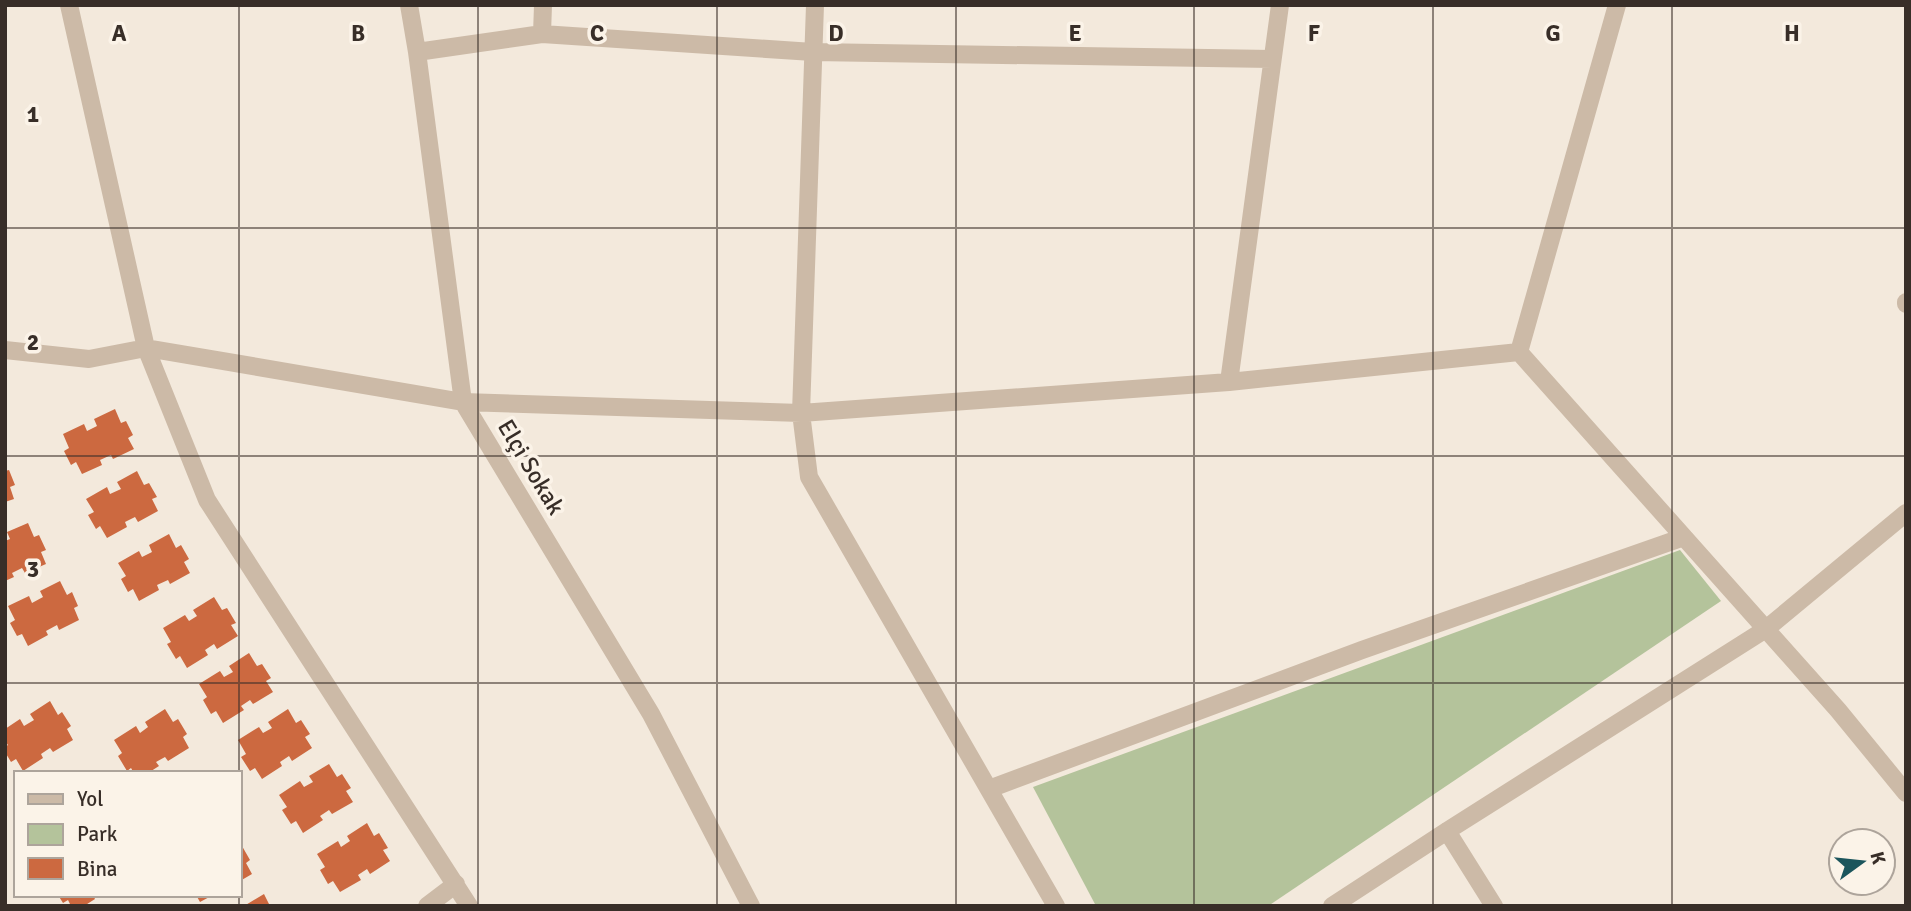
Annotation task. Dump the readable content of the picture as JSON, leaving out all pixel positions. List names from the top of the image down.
{
  "streets": {
    "street": ["Elçi Sokak"]
  },
  "legend": ["Yol", "Park", "Bina"],
  "north": "right",
  "grid": {
    "columns": [
      "A",
      "B",
      "C",
      "D",
      "E",
      "F",
      "G",
      "H"
    ],
    "rows": ["1", "2", "3"]
  }
}
